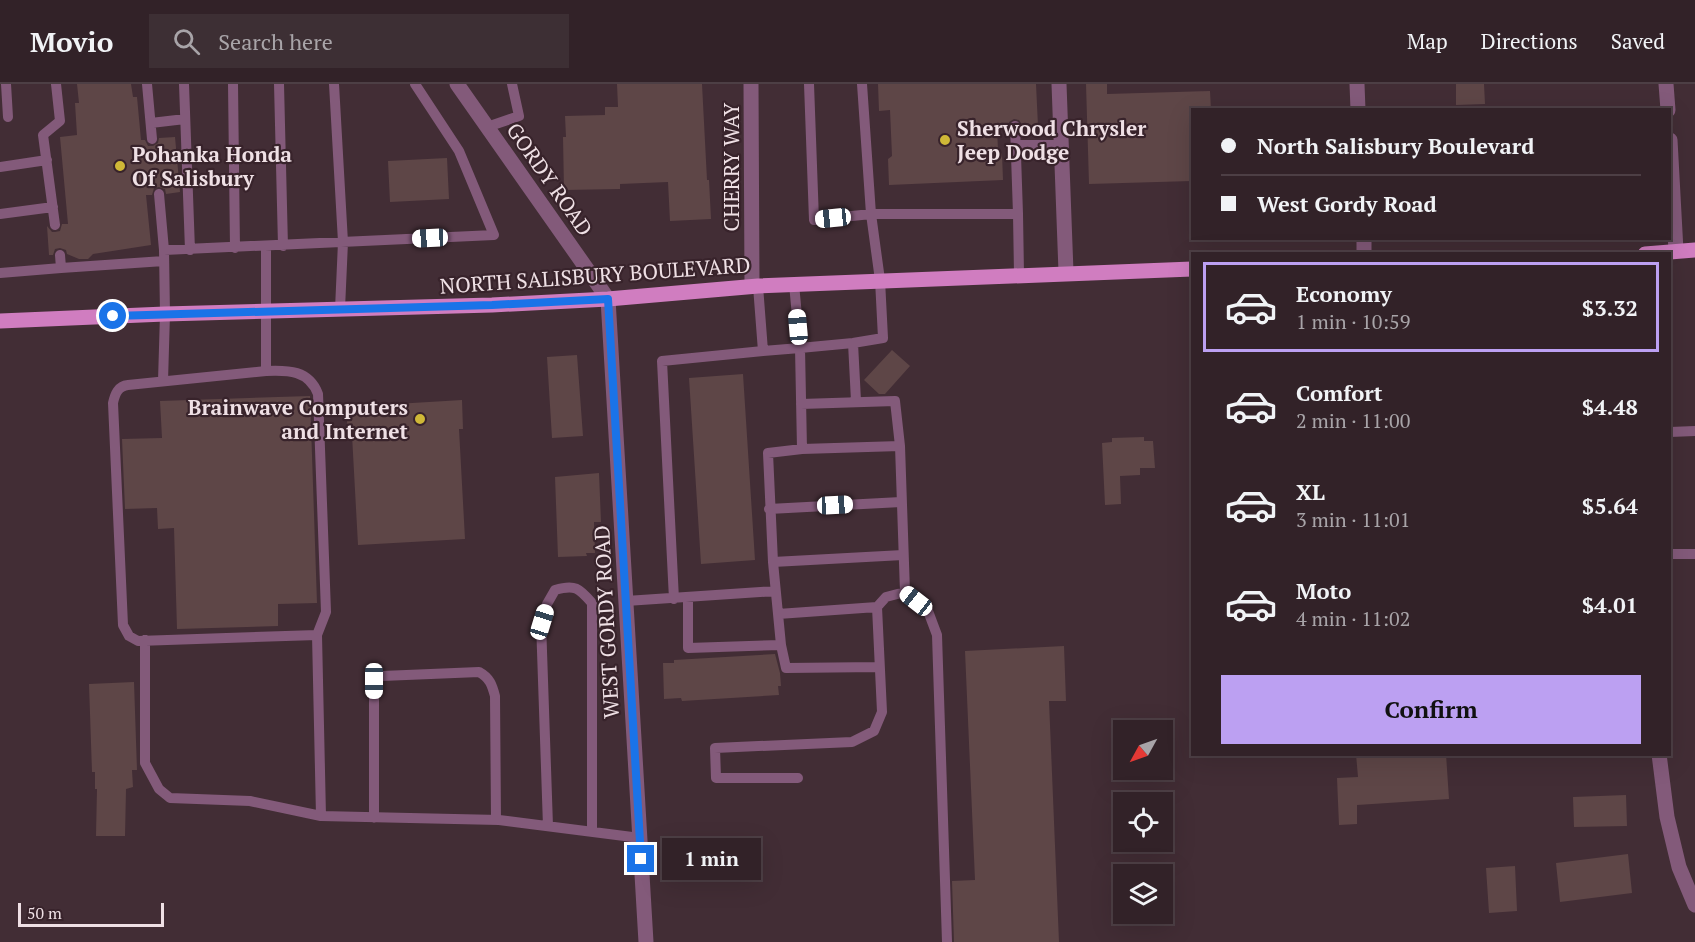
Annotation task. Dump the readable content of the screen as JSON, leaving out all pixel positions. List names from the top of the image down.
{
  "streets": {
    "main road": ["NORTH SALISBURY BOULEVARD"],
    "street": ["CHERRY WAY", "GORDY ROAD", "WEST GORDY ROAD"]
  },
  "crossings": [
    ["CHERRY WAY", "NORTH SALISBURY BOULEVARD"],
    ["GORDY ROAD", "NORTH SALISBURY BOULEVARD"],
    ["GORDY ROAD", "WEST GORDY ROAD"],
    ["NORTH SALISBURY BOULEVARD", "WEST GORDY ROAD"]
  ],
  "places": ["Sherwood Chrysler Jeep Dodge", "Pohanka Honda Of Salisbury", "Brainwave Computers and Internet"],
  "scale_bar": "50 m",
  "north": "bottom left",
  "page": {
    "header": "Movio",
    "search": "Search here",
    "nav": ["Map", "Directions", "Saved"],
    "banner": ["North Salisbury Boulevard", "West Gordy Road"],
    "list": [
      {
        "name": "Economy",
        "note": "1 min · 10:59",
        "value": "$3.32"
      },
      {
        "name": "Comfort",
        "note": "2 min · 11:00",
        "value": "$4.48"
      },
      {
        "name": "XL",
        "note": "3 min · 11:01",
        "value": "$5.64"
      },
      {
        "name": "Moto",
        "note": "4 min · 11:02",
        "value": "$4.01"
      }
    ],
    "buttons": "Confirm",
    "bubble": "1 min",
    "scale": "50 m"
  }
}
